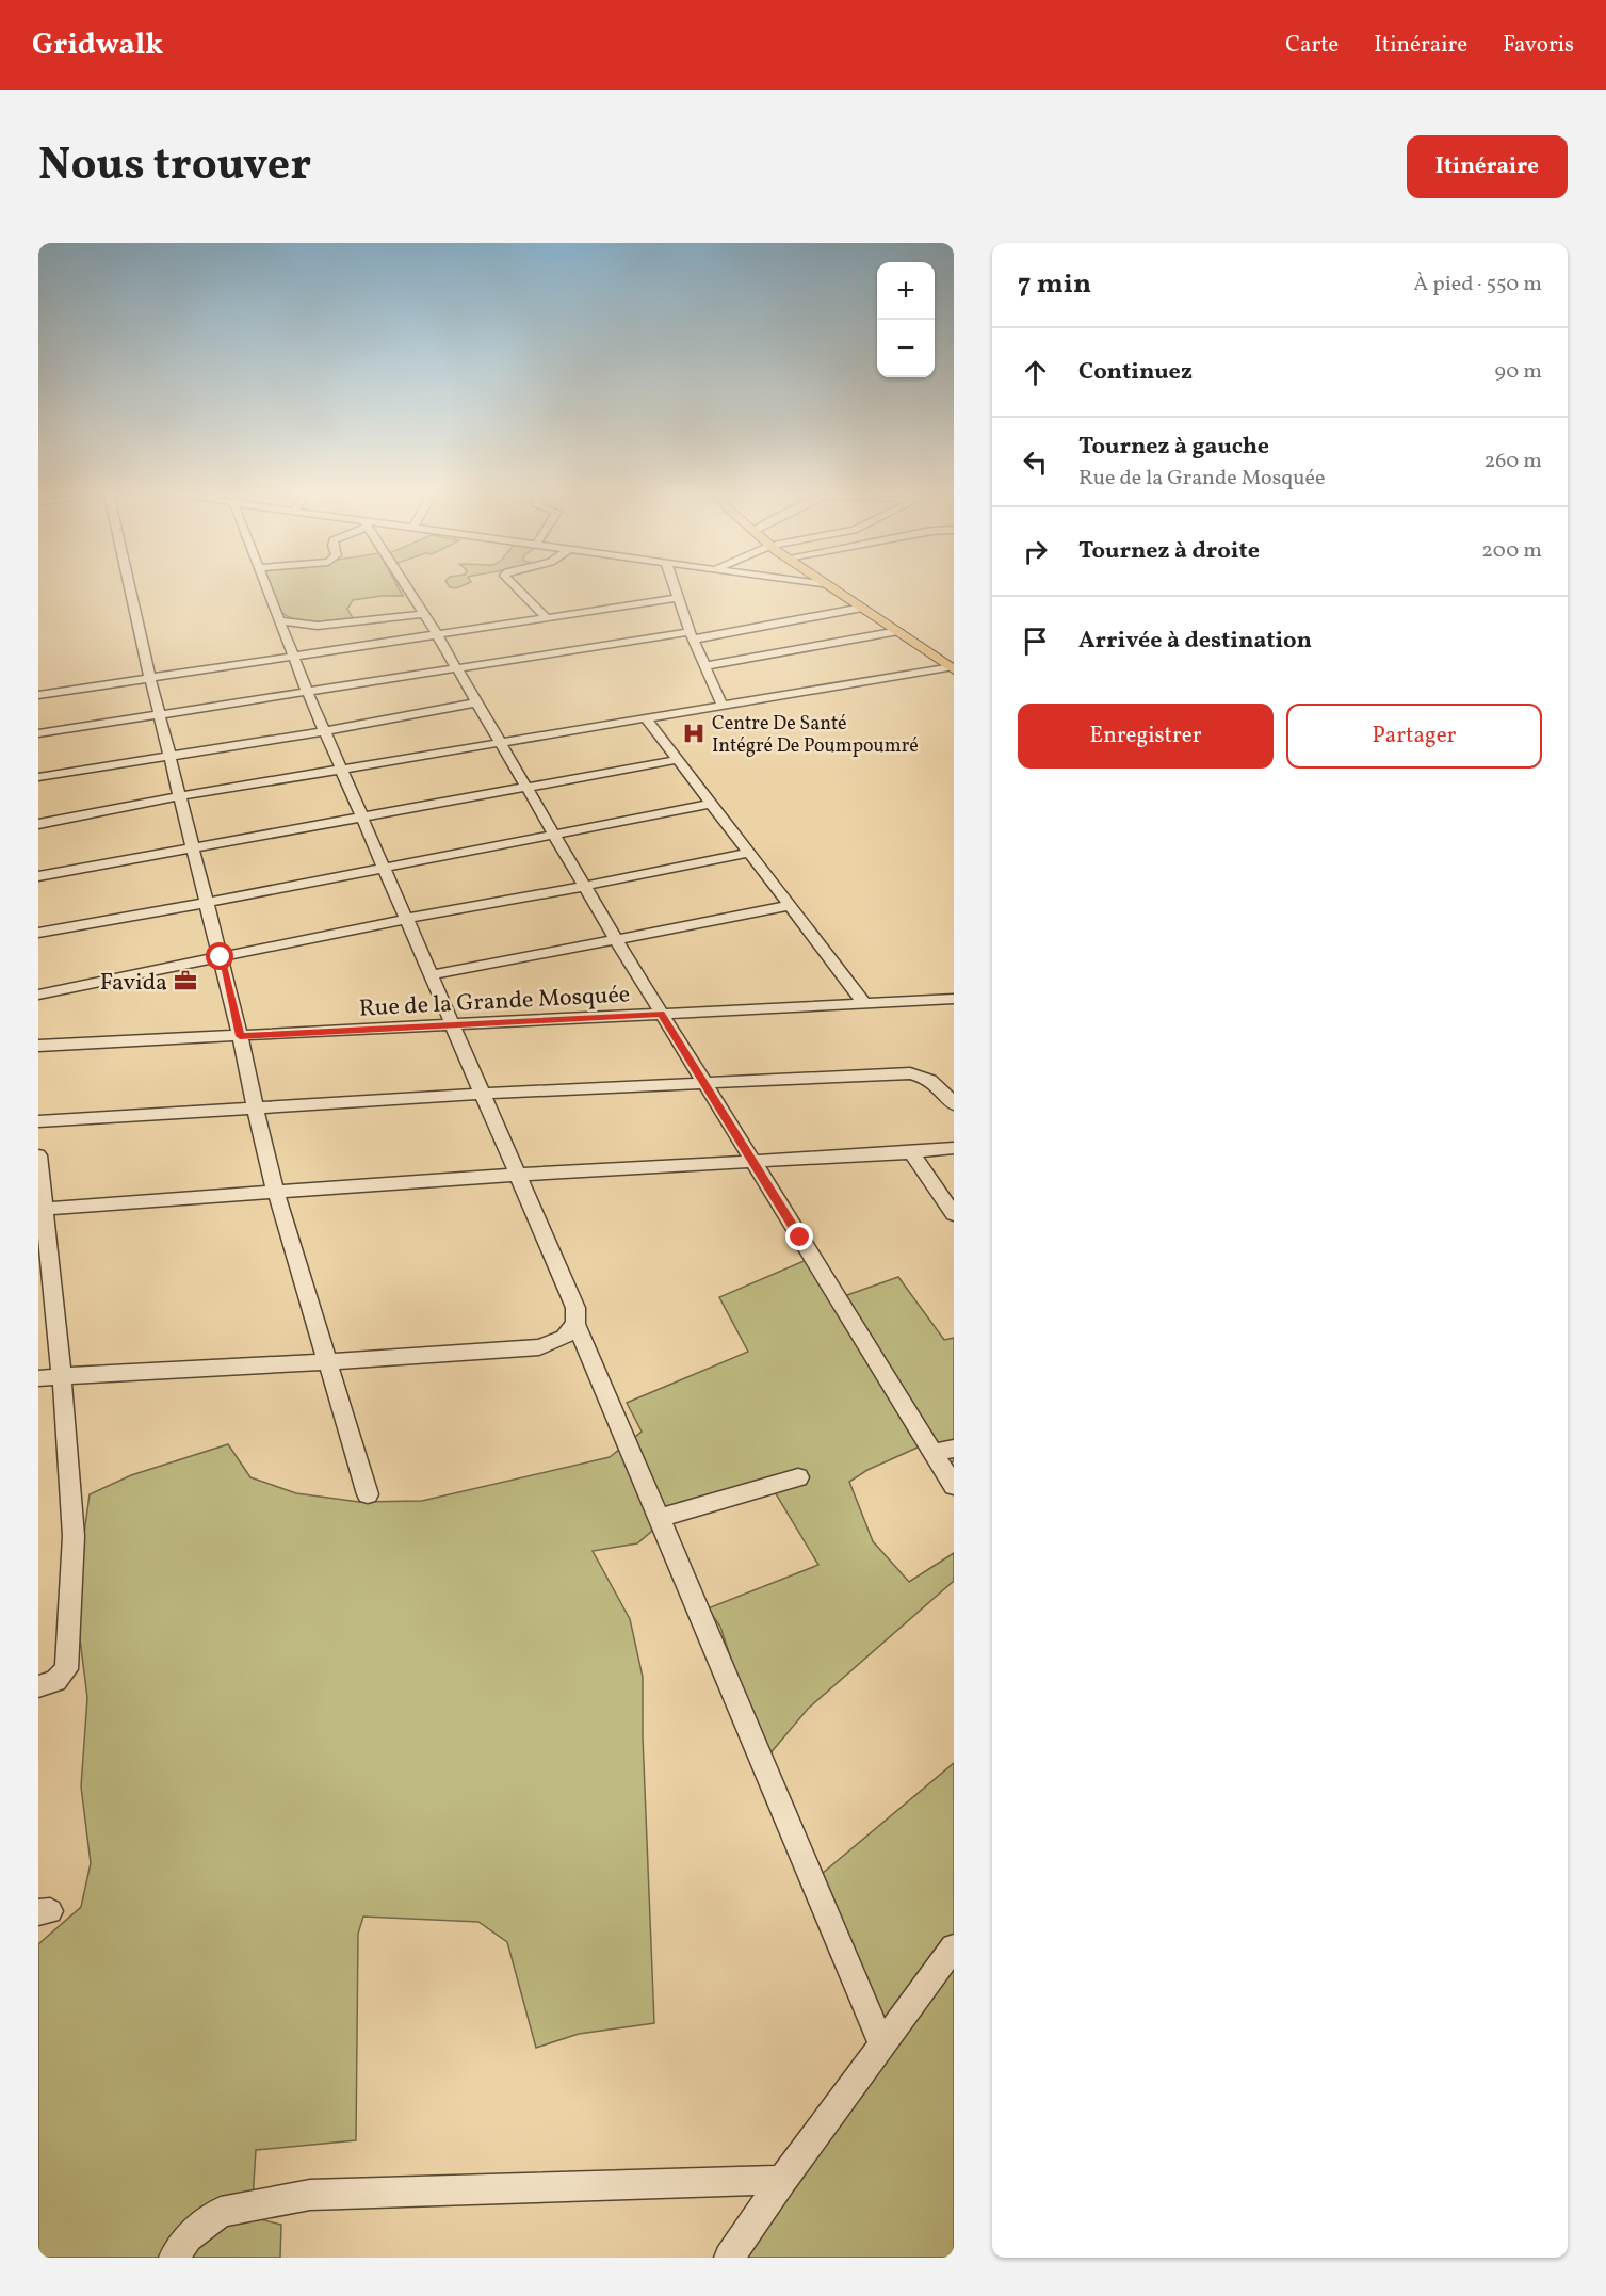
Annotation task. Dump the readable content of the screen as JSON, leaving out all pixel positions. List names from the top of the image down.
{
  "streets": {
    "street": ["Rue de la Grande Mosquée"]
  },
  "places": {
    "hospital": ["Centre De Santé Intégré De Poumpoumré"],
    "office": ["Favida"]
  },
  "page": {
    "header": "Gridwalk",
    "nav": ["Carte", "Itinéraire", "Favoris"],
    "title": "Nous trouver",
    "buttons": [
      "Itinéraire",
      ["Enregistrer", "Partager"]
    ],
    "heading": ["7 min", "À pied · 550 m"],
    "map_buttons": ["+", "−"],
    "list": [
      ["Continuez", "90 m"],
      ["Tournez à gauche", "Rue de la Grande Mosquée", "260 m"],
      ["Tournez à droite", "200 m"],
      "Arrivée à destination"
    ]
  }
}
